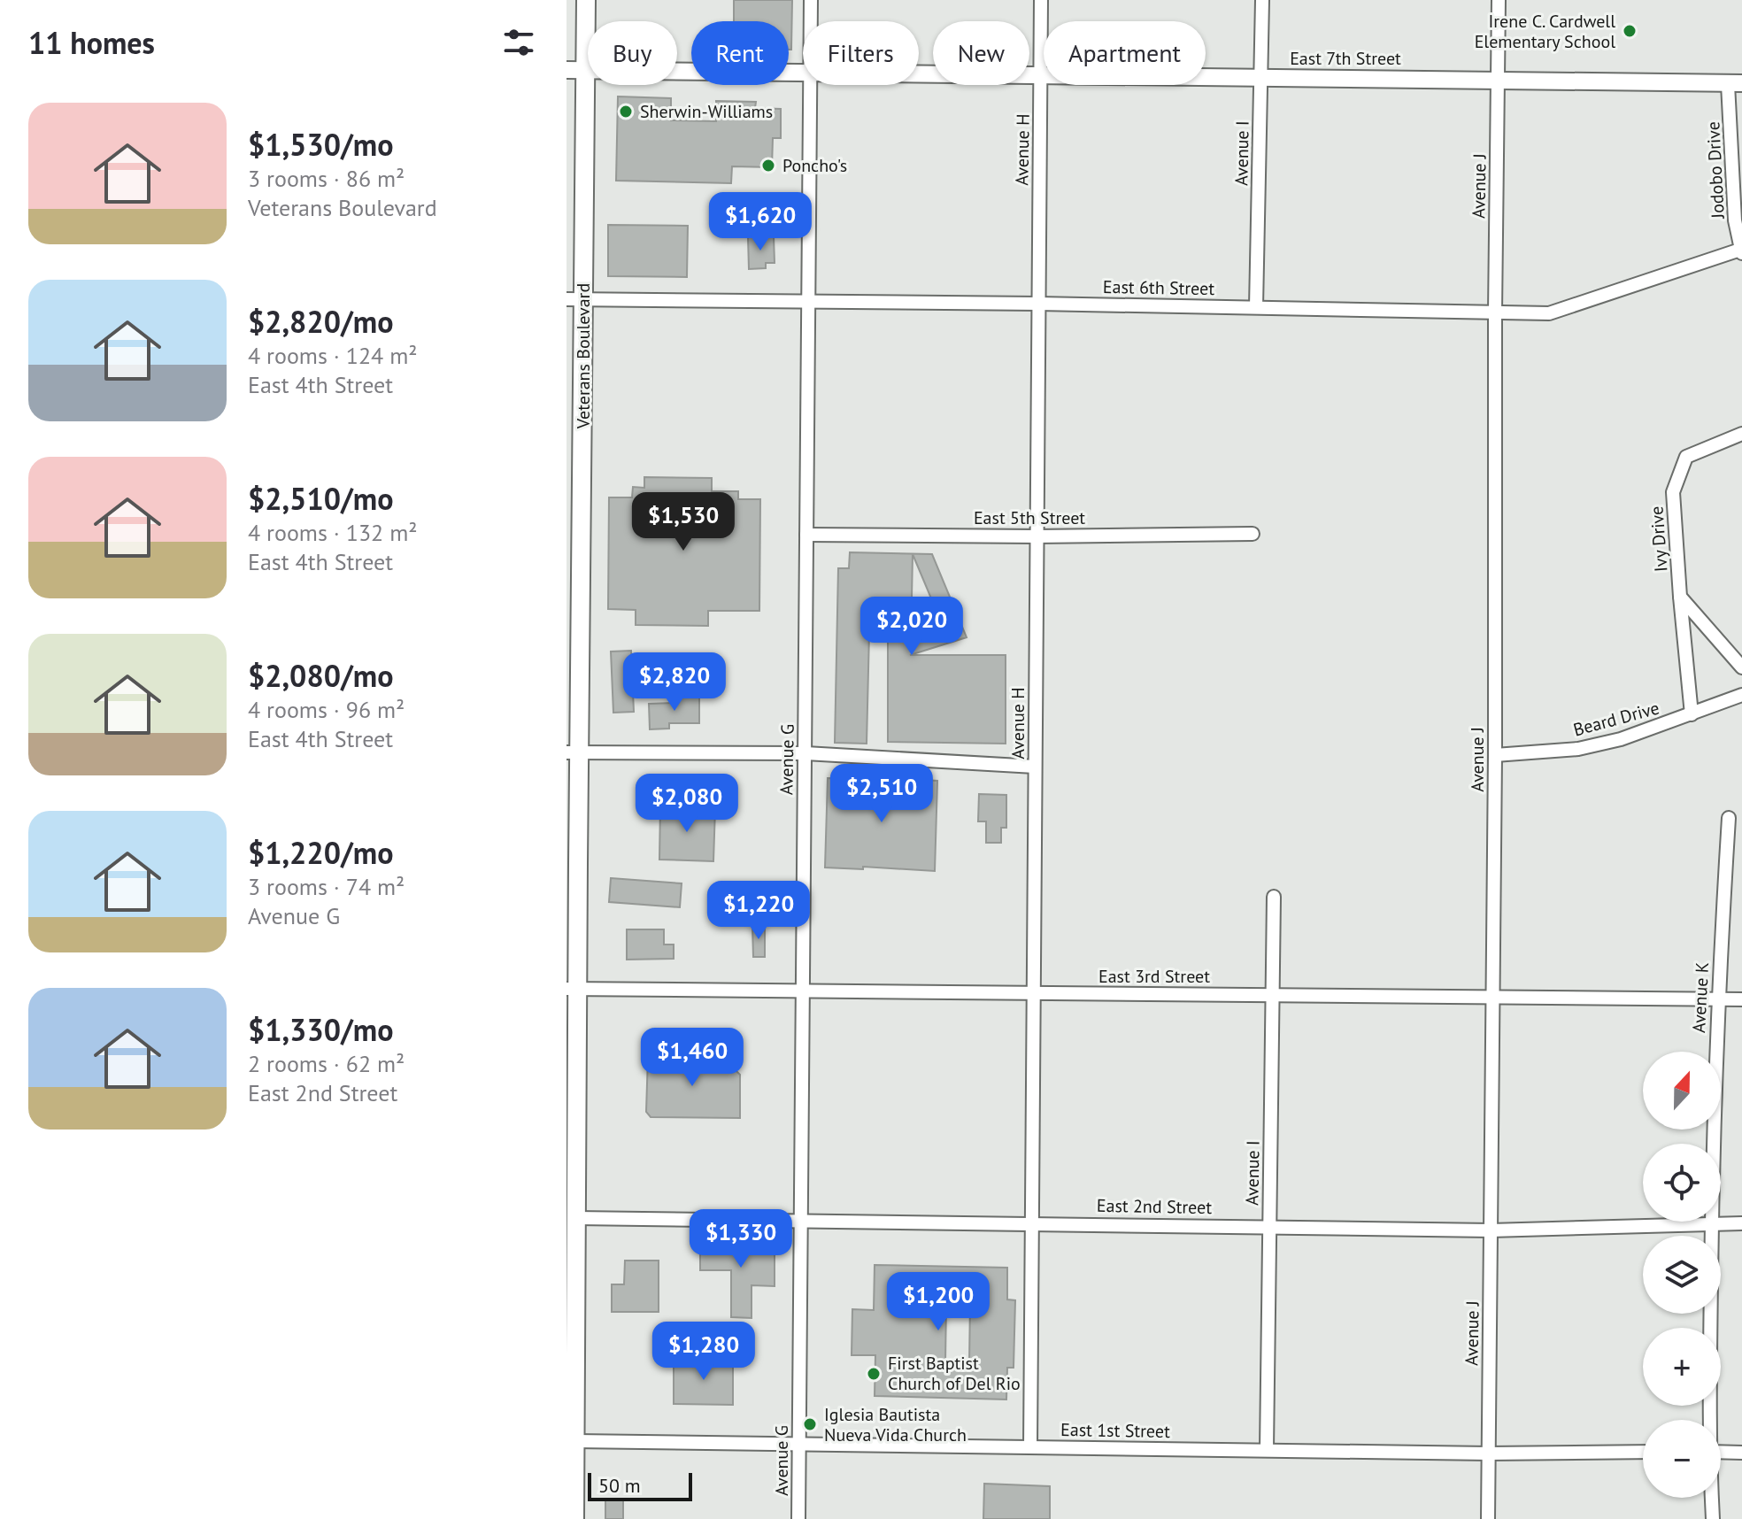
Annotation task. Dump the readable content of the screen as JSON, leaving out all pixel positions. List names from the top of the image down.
{
  "streets": {
    "main road": ["Veterans Boulevard"],
    "street": [
      "East 7th Street",
      "Avenue H",
      "Avenue I",
      "Jodobo Drive",
      "Avenue J",
      "East 6th Street",
      "East 5th Street",
      "Ivy Drive",
      "Beard Drive",
      "Avenue G",
      "East 3rd Street",
      "Avenue K",
      "East 2nd Street",
      "East 1st Street"
    ]
  },
  "crossings": [
    ["East 7th Street", "Avenue H"],
    ["East 7th Street", "Avenue I"],
    ["East 7th Street", "Jodobo Drive"],
    ["East 7th Street", "Avenue J"],
    ["East 7th Street", "Veterans Boulevard"],
    ["Avenue H", "East 6th Street"],
    ["Avenue H", "East 5th Street"],
    ["Avenue H", "East 3rd Street"],
    ["Avenue H", "East 2nd Street"],
    ["Avenue H", "East 1st Street"],
    ["Avenue I", "East 6th Street"],
    ["Avenue I", "East 3rd Street"],
    ["Avenue I", "East 2nd Street"],
    ["Avenue I", "East 1st Street"],
    ["Jodobo Drive", "East 6th Street"],
    ["Avenue J", "East 6th Street"],
    ["Avenue J", "Beard Drive"],
    ["Avenue J", "East 3rd Street"],
    ["Avenue J", "East 2nd Street"],
    ["Avenue J", "East 1st Street"],
    ["East 6th Street", "Veterans Boulevard"],
    ["East 6th Street", "Avenue G"],
    ["Veterans Boulevard", "East 3rd Street"],
    ["Veterans Boulevard", "East 2nd Street"],
    ["Veterans Boulevard", "East 1st Street"],
    ["East 5th Street", "Avenue G"],
    ["Ivy Drive", "Beard Drive"],
    ["Avenue G", "East 3rd Street"],
    ["Avenue G", "East 2nd Street"],
    ["Avenue G", "East 1st Street"],
    ["East 3rd Street", "Avenue K"],
    ["Avenue K", "East 2nd Street"]
  ],
  "places": [
    "Irene C. Cardwell Elementary School",
    "Sherwin-Williams",
    "Poncho's",
    "First Baptist Church of Del Rio",
    "Iglesia Bautista Nueva Vida Church"
  ],
  "scale_bar": "50 m",
  "north": "top",
  "page": {
    "heading": "11 homes",
    "chip": [
      "Buy",
      "Rent",
      "Filters",
      "New",
      "Apartment"
    ],
    "list": [
      {
        "name": "$1,530/mo",
        "note": "3 rooms · 86 m² · Veterans Boulevard"
      },
      {
        "name": "$2,820/mo",
        "note": "4 rooms · 124 m² · East 4th Street"
      },
      {
        "name": "$2,510/mo",
        "note": "4 rooms · 132 m² · East 4th Street"
      },
      {
        "name": "$2,080/mo",
        "note": "4 rooms · 96 m² · East 4th Street"
      },
      {
        "name": "$1,220/mo",
        "note": "3 rooms · 74 m² · Avenue G"
      },
      {
        "name": "$1,330/mo",
        "note": "2 rooms · 62 m² · East 2nd Street"
      }
    ],
    "price": [
      "$1,620",
      "$1,530",
      "$2,020",
      "$2,820",
      "$2,510",
      "$2,080",
      "$1,220",
      "$1,460",
      "$1,330",
      "$1,200",
      "$1,280"
    ],
    "map_buttons": ["+", "−"],
    "scale": "50 m"
  }
}
